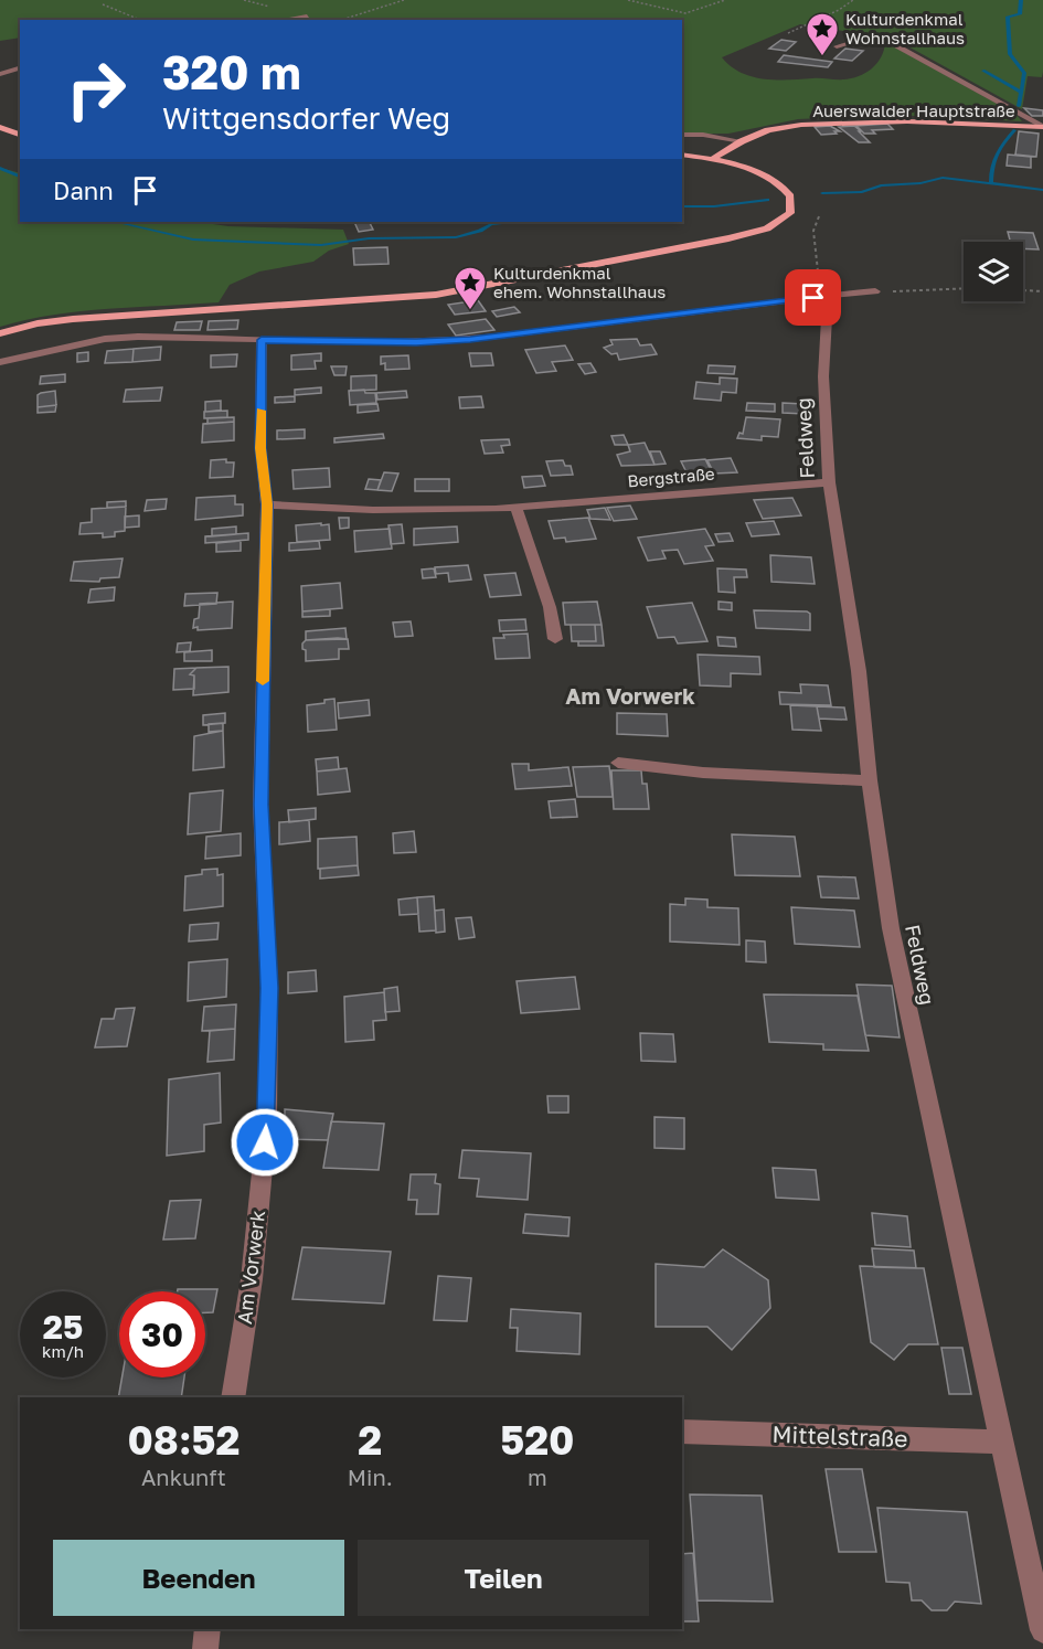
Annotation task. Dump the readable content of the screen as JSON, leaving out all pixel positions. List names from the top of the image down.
{
  "streets": {
    "main road": ["Auerswalder Hauptstraße"],
    "street": [
      "Feldweg",
      "Bergstraße",
      "Am Vorwerk",
      "Mittelstraße"
    ]
  },
  "crossings": [
    ["Feldweg", "Bergstraße"],
    ["Feldweg", "Mittelstraße"],
    ["Bergstraße", "Am Vorwerk"]
  ],
  "districts": ["Am Vorwerk"],
  "places": {
    "place": ["Kulturdenkmal Wohnstallhaus", "Kulturdenkmal ehem. Wohnstallhaus"]
  },
  "page": {
    "turn": ["320 m", "Wittgensdorfer Weg"],
    "then": "Dann",
    "speed": "25 km/h",
    "limit": "30",
    "eta": [
      "08:52",
      "Ankunft",
      "2",
      "Min.",
      "520",
      "m"
    ],
    "buttons": ["Beenden", "Teilen"]
  }
}
